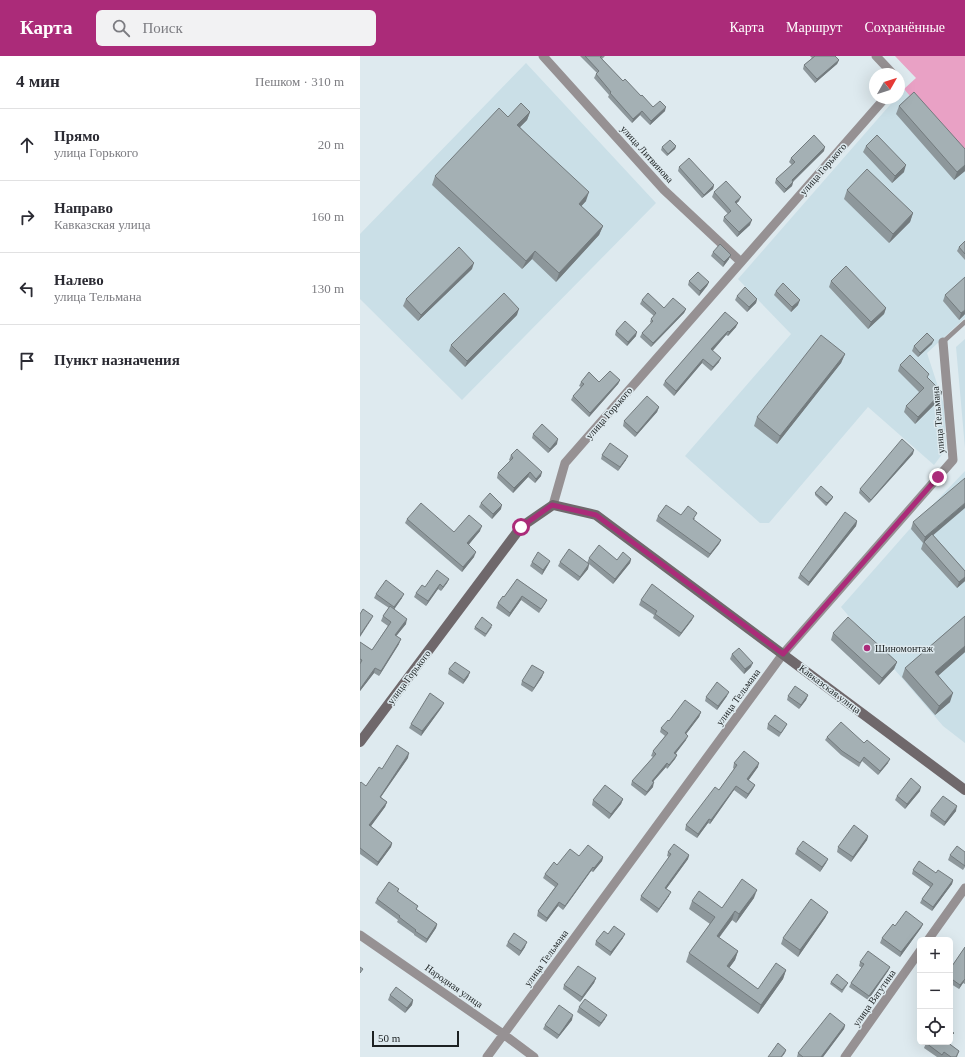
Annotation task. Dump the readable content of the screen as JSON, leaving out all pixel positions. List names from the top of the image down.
{
  "streets": {
    "main road": ["улица Горького", "Кавказская улица"],
    "street": [
      "улица Литвинова",
      "улица Тельмана",
      "Народная улица",
      "улица Ватутина"
    ]
  },
  "crossings": [
    ["улица Литвинова", "улица Горького"],
    ["улица Горького", "Кавказская улица"],
    ["улица Тельмана", "Кавказская улица"],
    ["улица Тельмана", "Народная улица"]
  ],
  "places": ["Шиномонтаж"],
  "scale_bar": "50 m",
  "north": "top right",
  "page": {
    "header": "Карта",
    "search": "Поиск",
    "nav": ["Карта", "Маршрут", "Сохранённые"],
    "heading": ["4 мин", "Пешком · 310 m"],
    "list": [
      ["Прямо", "улица Горького", "20 m"],
      ["Направо", "Кавказская улица", "160 m"],
      ["Налево", "улица Тельмана", "130 m"],
      "Пункт назначения"
    ],
    "map_buttons": ["+", "−"],
    "scale": "50 m"
  }
}
